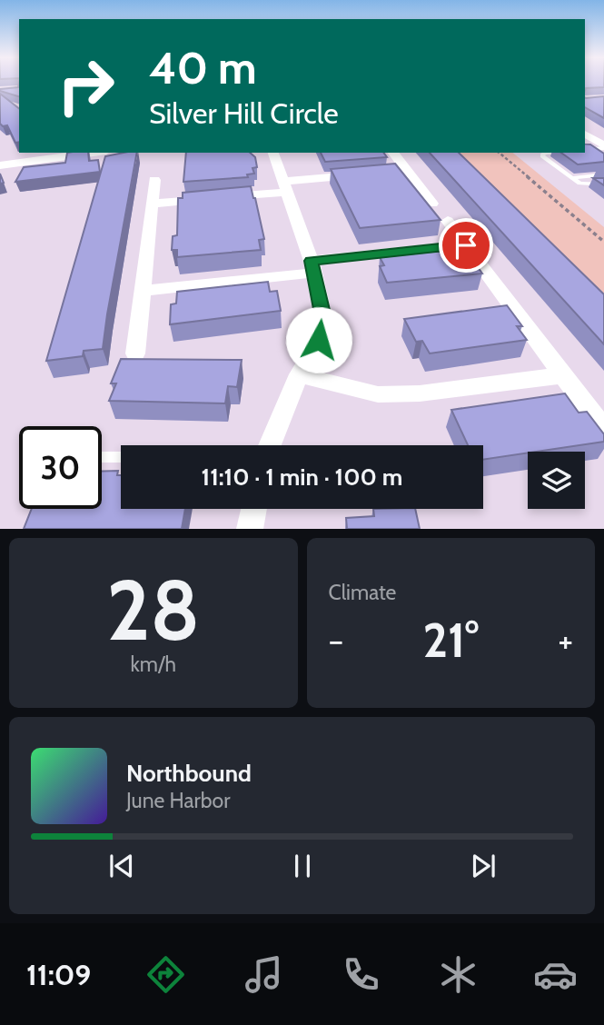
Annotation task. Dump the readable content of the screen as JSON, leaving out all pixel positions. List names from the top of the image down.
{
  "page": {
    "turn": ["40 m", "Silver Hill Circle"],
    "limit": "30",
    "trip": "11:10 · 1 min · 100 m",
    "tile": [
      ["28", "km/h"],
      "Climate"
    ],
    "heat": ["−", "21°", "+"],
    "song": ["Northbound", "June Harbor"],
    "tabs": "11:09"
  }
}
